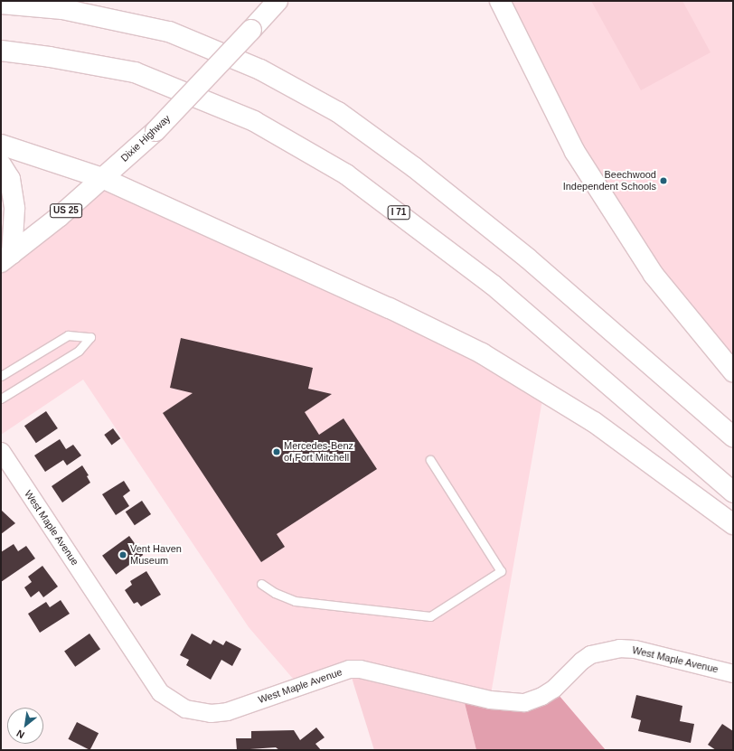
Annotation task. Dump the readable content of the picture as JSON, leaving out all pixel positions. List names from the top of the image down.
{
  "streets": {
    "main road": ["Dixie Highway", "US 25", "I 71"],
    "street": ["West Maple Avenue"]
  },
  "places": ["Beechwood Independent Schools", "Mercedes-Benz of Fort Mitchell", "Vent Haven Museum"],
  "north": "bottom left"
}
